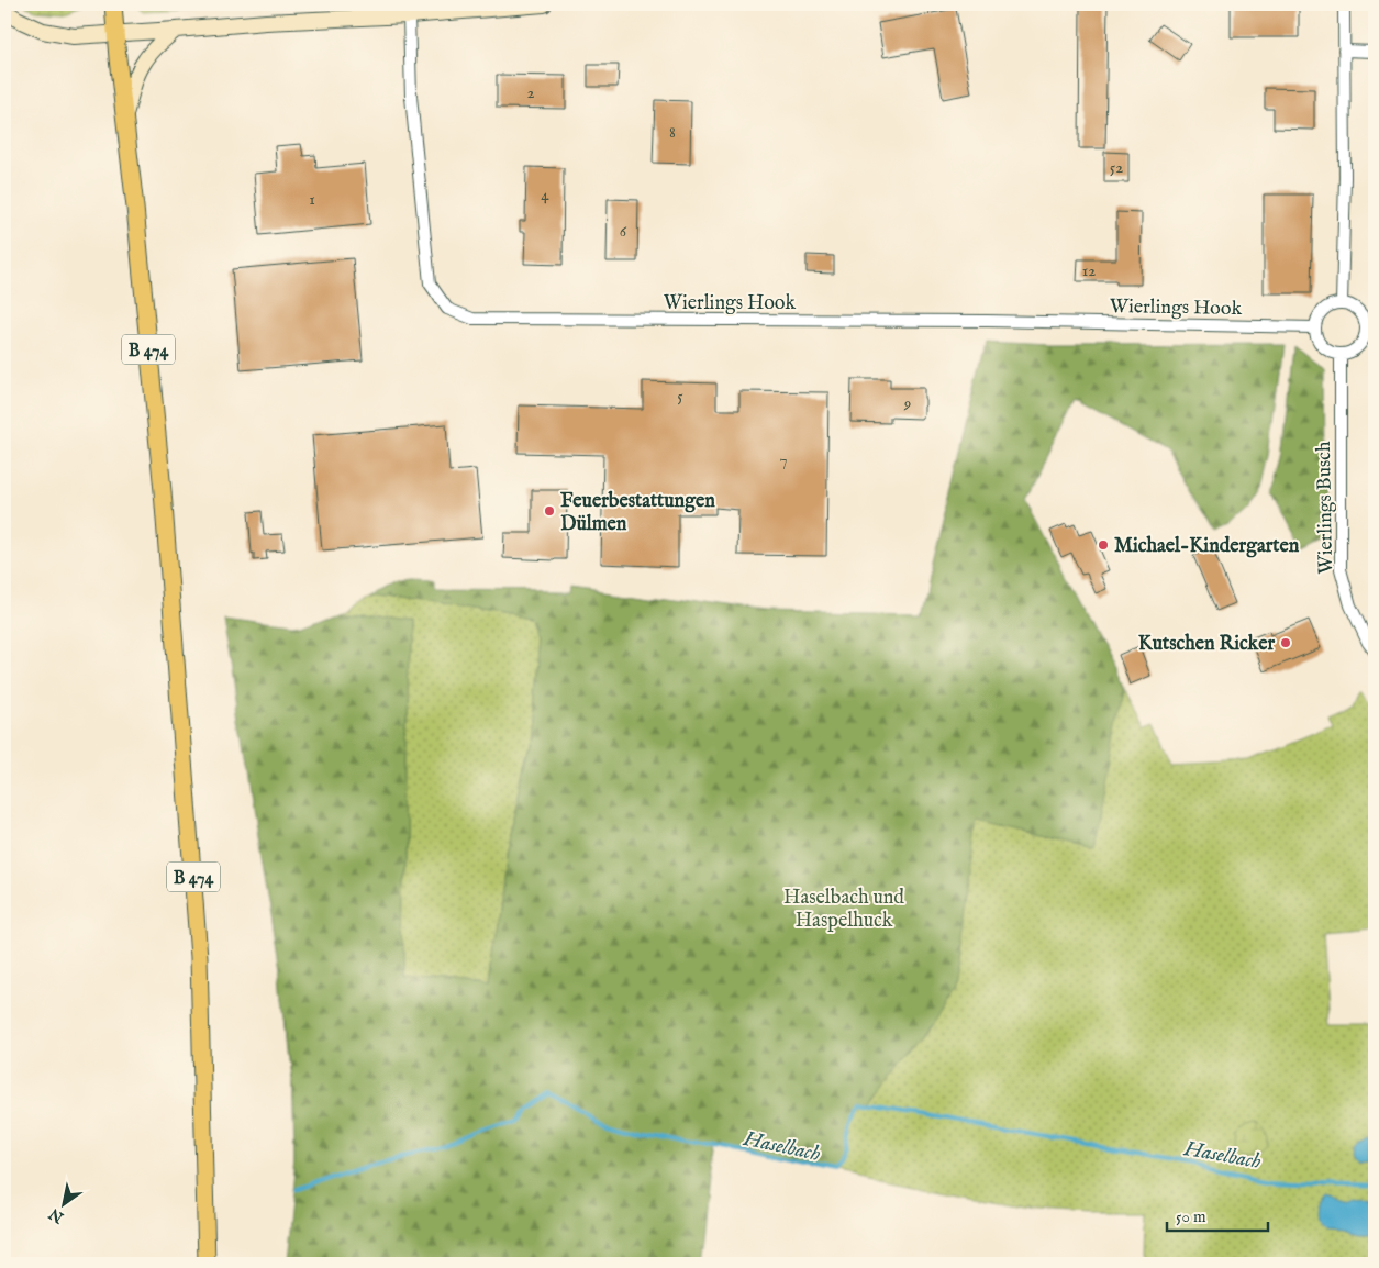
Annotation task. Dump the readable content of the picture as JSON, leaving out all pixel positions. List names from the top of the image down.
{
  "streets": {
    "main road": ["B 474"],
    "street": ["Wierlings Hook", "Wierlings Busch"]
  },
  "crossings": [
    ["Wierlings Hook", "Wierlings Busch"]
  ],
  "water": ["Haselbach"],
  "parks": ["Haselbach und Haspelhuck"],
  "places": ["Feuerbestattungen Dülmen", "Michael-Kindergarten", "Kutschen Ricker"],
  "house_numbers": [
    "2",
    "8",
    "52",
    "4",
    "1",
    "6",
    "12",
    "5",
    "9",
    "7"
  ],
  "scale_bar": "50 m",
  "north": "bottom left"
}
